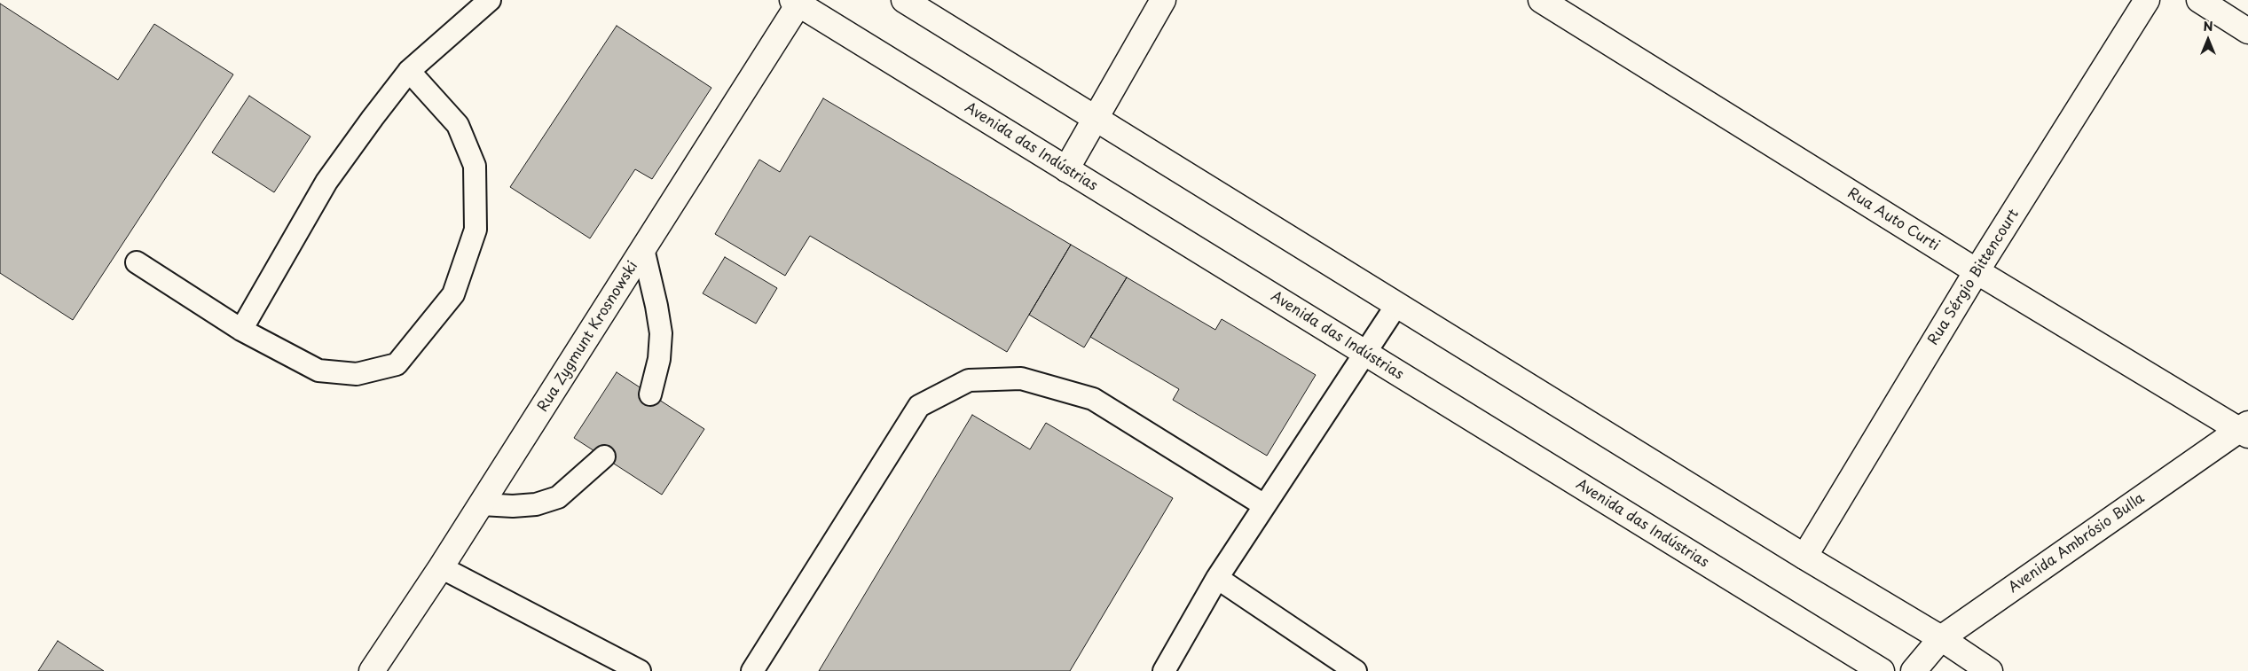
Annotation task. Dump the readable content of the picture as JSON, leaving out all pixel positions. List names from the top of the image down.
{
  "streets": {
    "street": [
      "Avenida das Indústrias",
      "Rua Auto Curti",
      "Rua Sérgio Bittencourt",
      "Rua Zygmunt Krosnowski",
      "Avenida Ambrósio Bulla"
    ]
  },
  "crossings": [
    ["Avenida das Indústrias", "Rua Zygmunt Krosnowski"],
    ["Rua Auto Curti", "Rua Sérgio Bittencourt"],
    ["Rua Auto Curti", "Avenida Ambrósio Bulla"]
  ],
  "north": "top"
}
